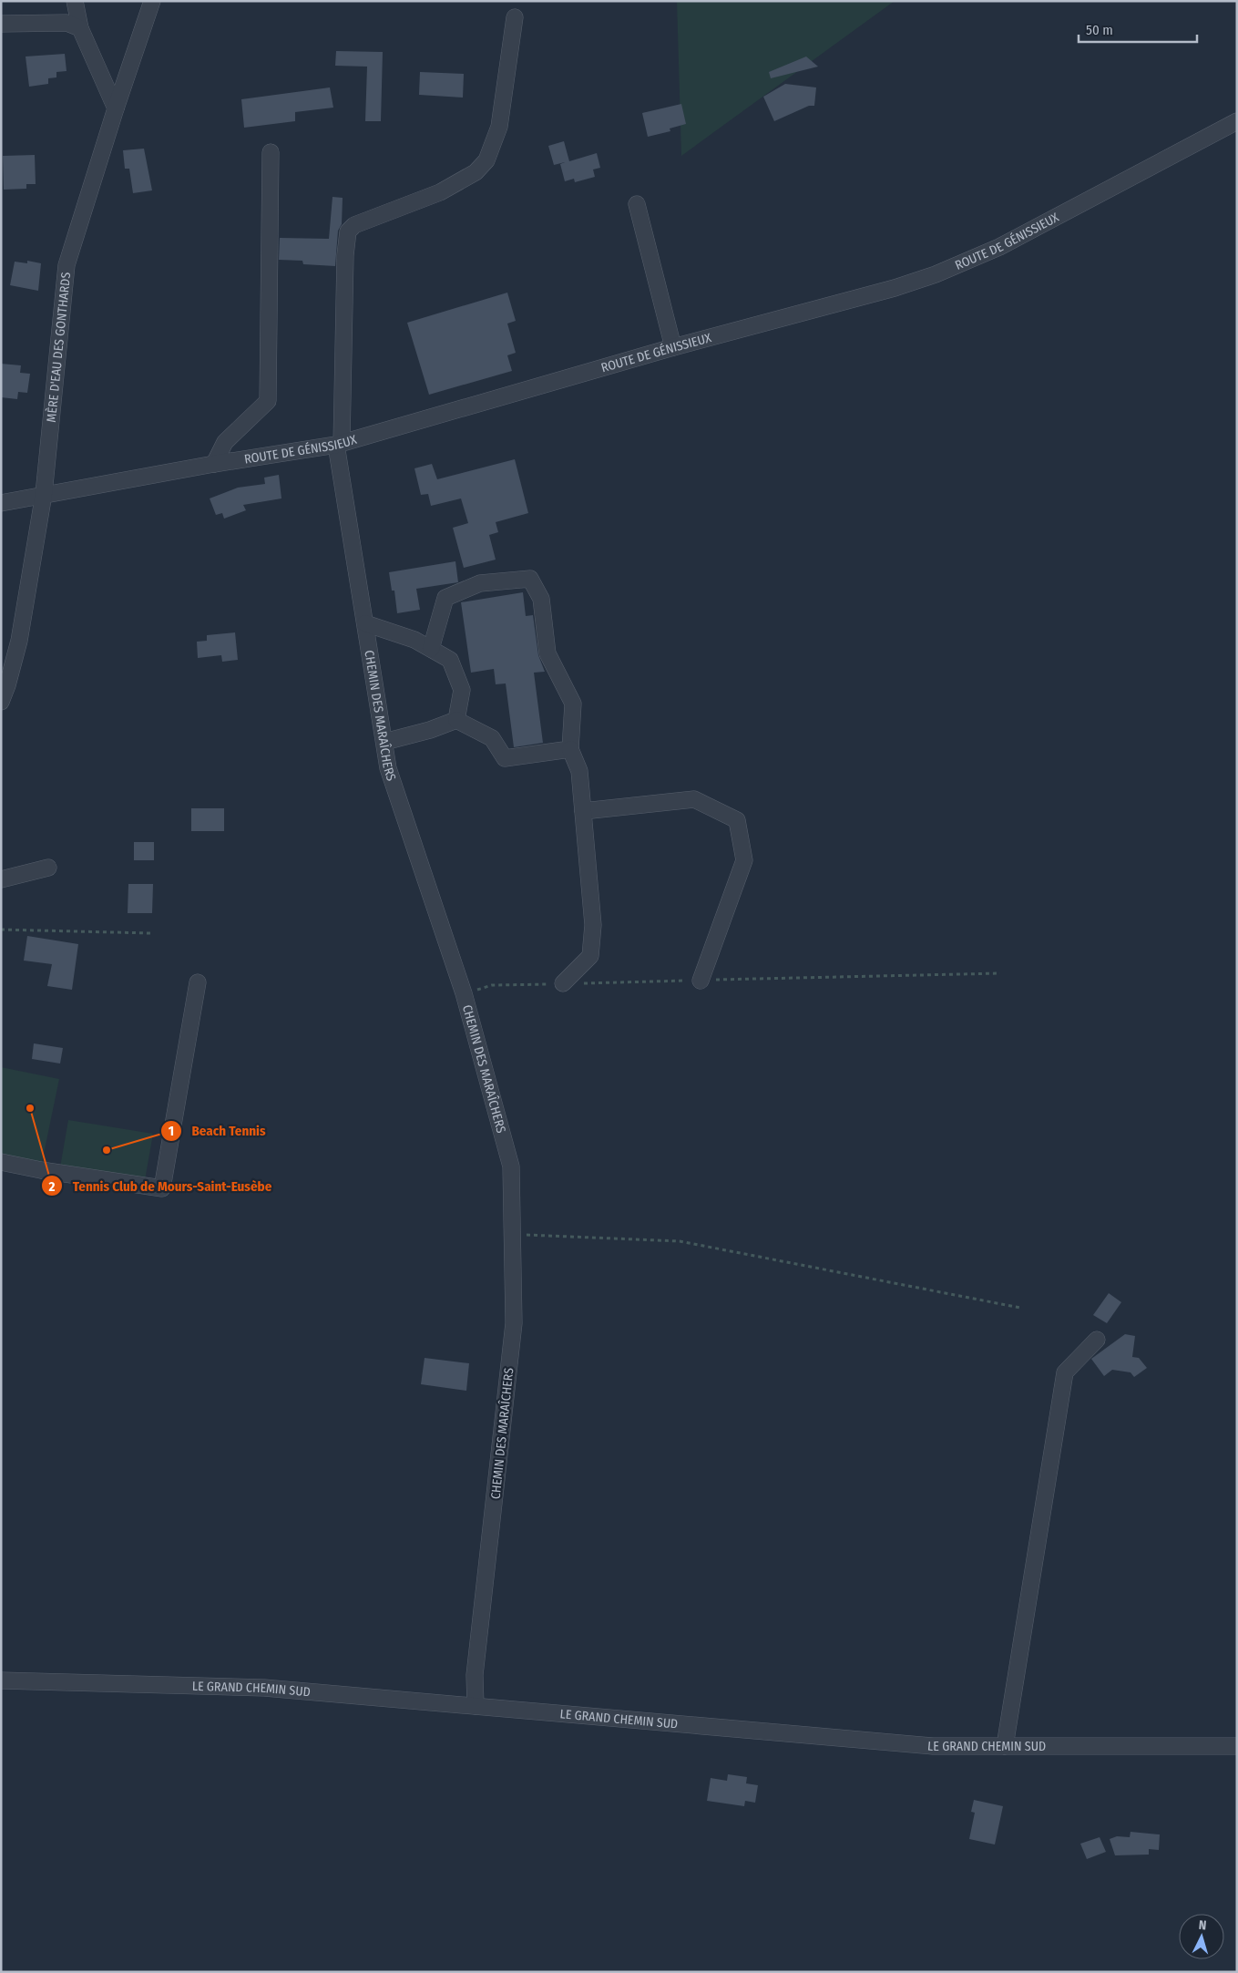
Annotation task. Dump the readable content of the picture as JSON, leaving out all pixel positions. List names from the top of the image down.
{
  "streets": {
    "street": [
      "ROUTE DE GÉNISSIEUX",
      "MÈRE D'EAU DES GONTHARDS",
      "CHEMIN DES MARAÎCHERS",
      "LE GRAND CHEMIN SUD"
    ]
  },
  "crossings": [
    ["ROUTE DE GÉNISSIEUX", "MÈRE D'EAU DES GONTHARDS"],
    ["ROUTE DE GÉNISSIEUX", "CHEMIN DES MARAÎCHERS"],
    ["CHEMIN DES MARAÎCHERS", "LE GRAND CHEMIN SUD"]
  ],
  "places": ["Tennis Club de Mours-Saint-Eusèbe", "Beach Tennis"],
  "scale_bar": "50 m",
  "north": "top"
}
